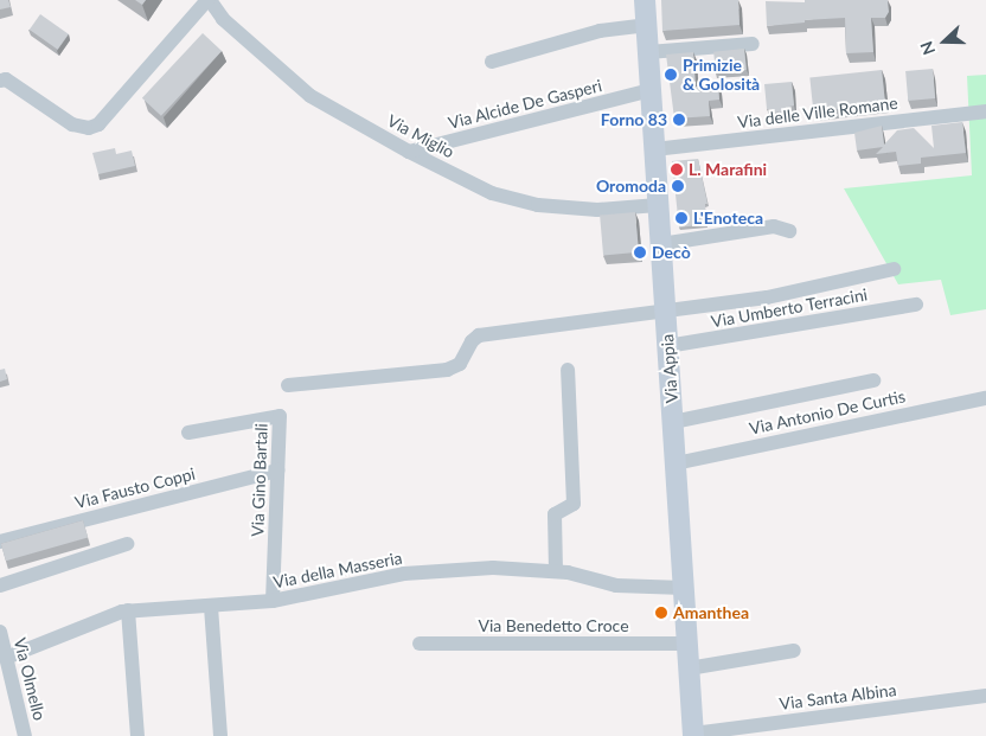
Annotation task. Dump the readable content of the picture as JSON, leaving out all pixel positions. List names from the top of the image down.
{
  "streets": {
    "main road": ["Via Appia"],
    "street": [
      "Via Alcide De Gasperi",
      "Via delle Ville Romane",
      "Via Miglio",
      "Via Umberto Terracini",
      "Via Antonio De Curtis",
      "Via Gino Bartali",
      "Via Fausto Coppi",
      "Via della Masseria",
      "Via Benedetto Croce",
      "Via Olmello",
      "Via Santa Albina"
    ]
  },
  "crossings": [
    ["Via Alcide De Gasperi", "Via Miglio"],
    ["Via Alcide De Gasperi", "Via Appia"],
    ["Via delle Ville Romane", "Via Appia"],
    ["Via Miglio", "Via Appia"],
    ["Via Umberto Terracini", "Via Appia"],
    ["Via Appia", "Via Antonio De Curtis"],
    ["Via Appia", "Via della Masseria"],
    ["Via Appia", "Via Benedetto Croce"],
    ["Via Appia", "Via Santa Albina"],
    ["Via Gino Bartali", "Via Fausto Coppi"],
    ["Via Gino Bartali", "Via della Masseria"],
    ["Via della Masseria", "Via Olmello"]
  ],
  "places": [
    "Primizie & Golosità",
    "Forno 83",
    "L. Marafini",
    "Oromoda",
    "L'Enoteca",
    "Decò",
    "Amanthea"
  ],
  "north": "left"
}
